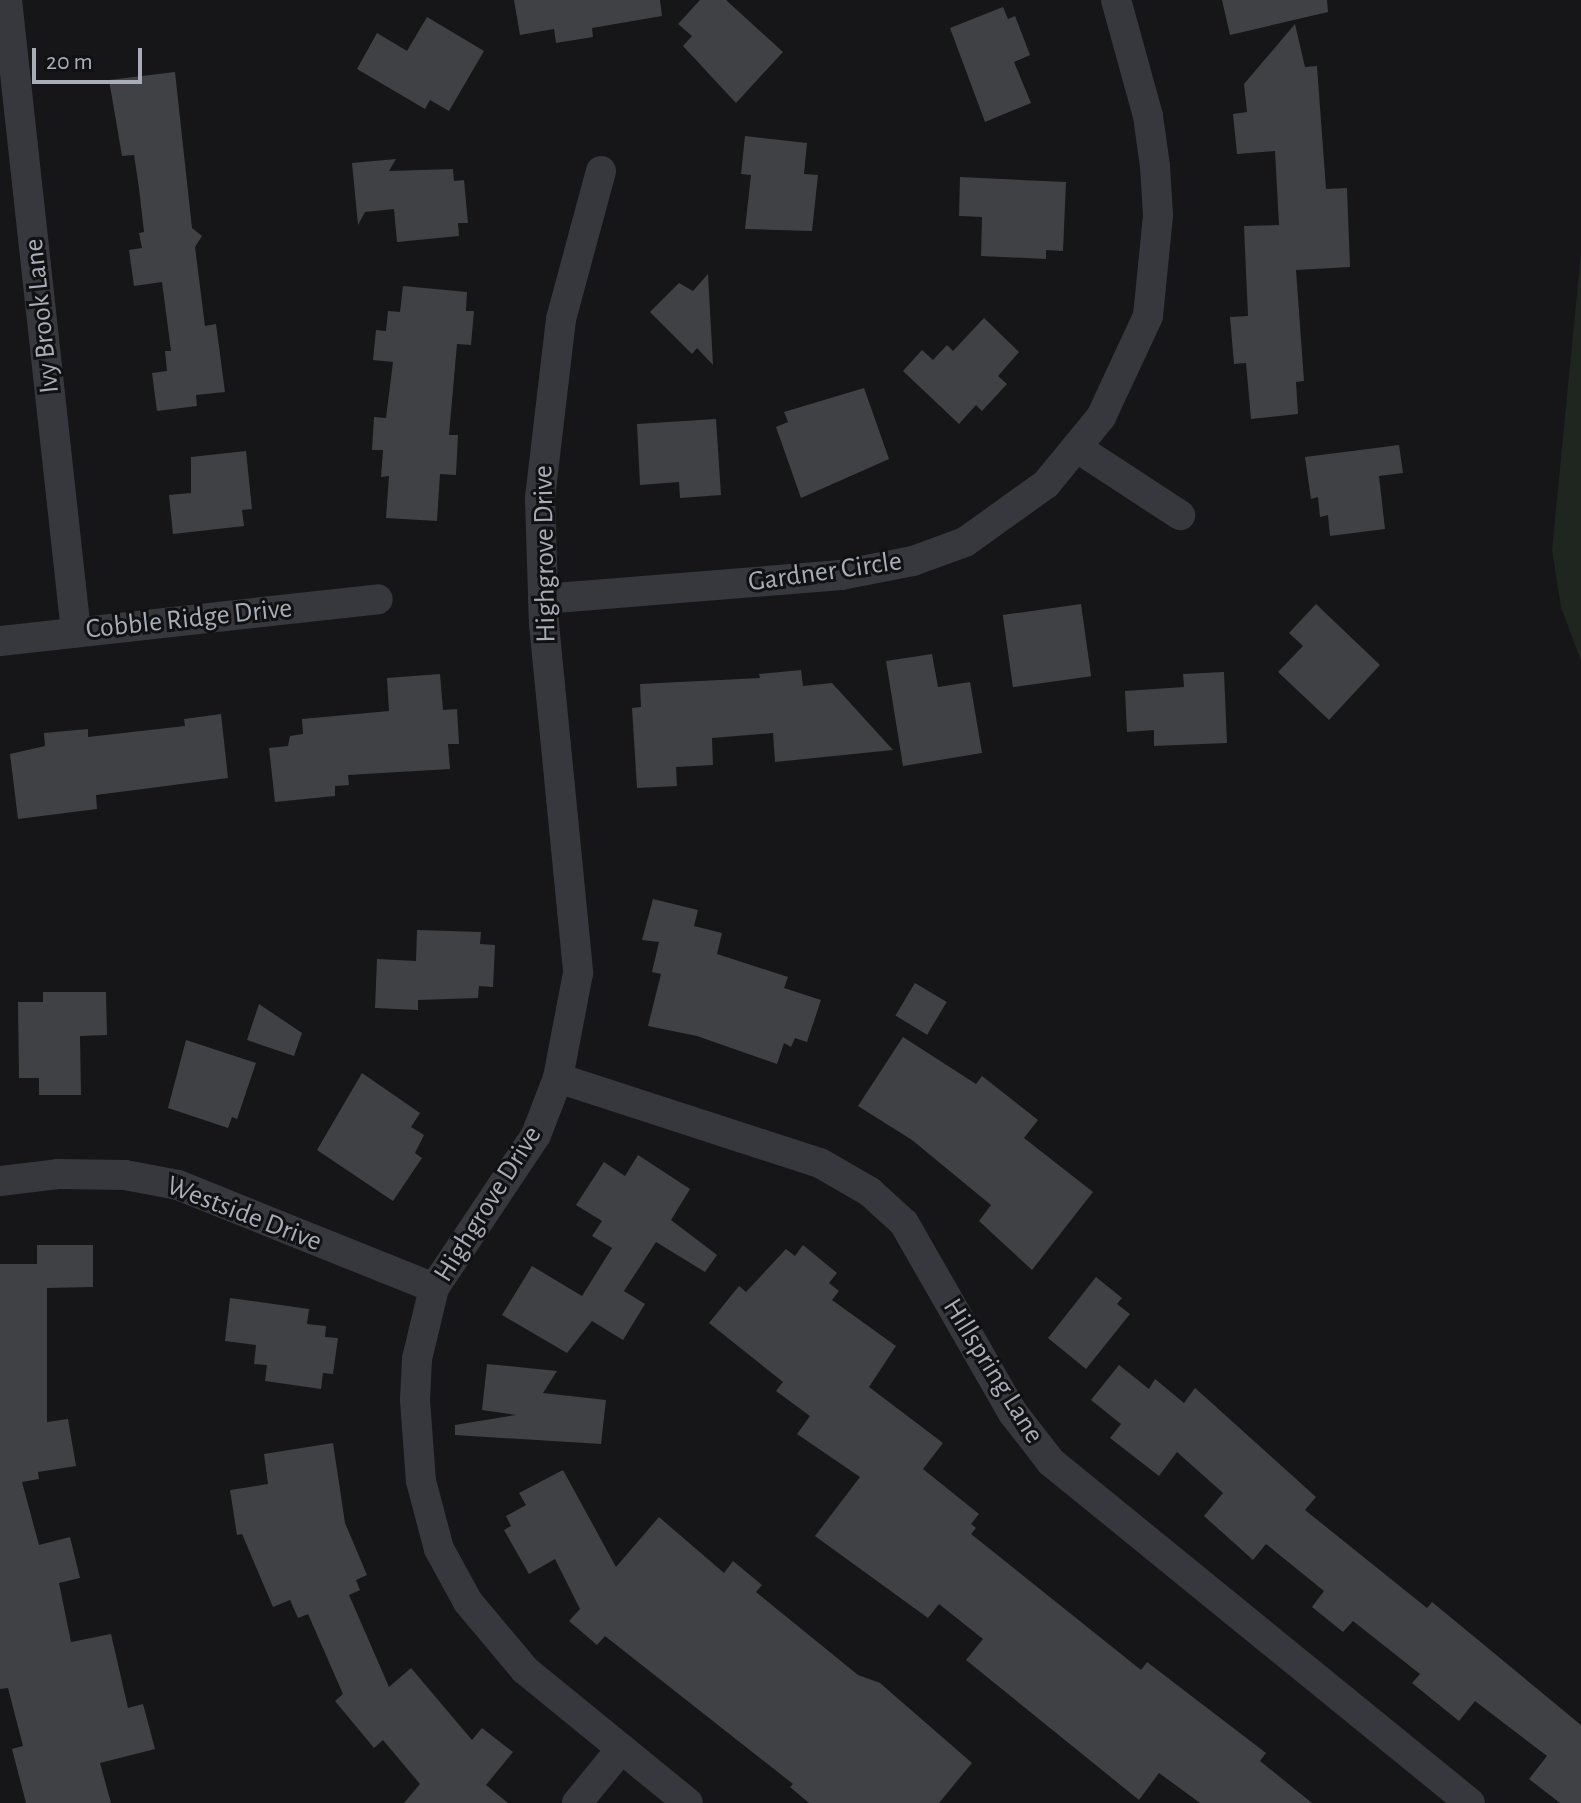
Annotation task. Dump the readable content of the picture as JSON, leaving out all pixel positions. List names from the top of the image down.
{
  "streets": {
    "street": [
      "Ivy Brook Lane",
      "Highgrove Drive",
      "Gardner Circle",
      "Cobble Ridge Drive",
      "Westside Drive",
      "Hillspring Lane"
    ]
  },
  "crossings": [
    ["Ivy Brook Lane", "Cobble Ridge Drive"],
    ["Highgrove Drive", "Gardner Circle"],
    ["Highgrove Drive", "Westside Drive"],
    ["Highgrove Drive", "Hillspring Lane"]
  ],
  "scale_bar": "20 m"
}
